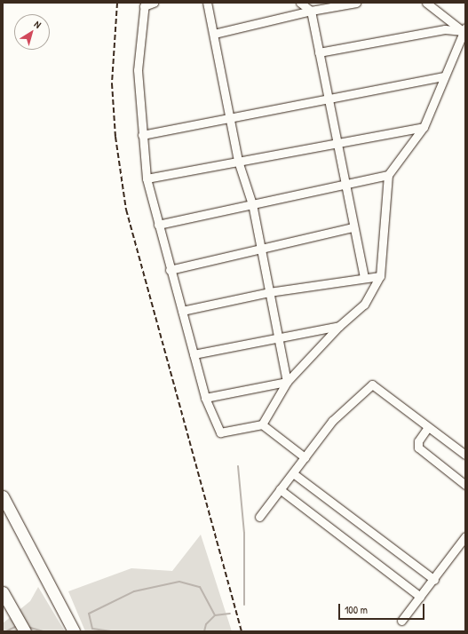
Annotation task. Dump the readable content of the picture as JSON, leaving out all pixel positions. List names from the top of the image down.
{
  "scale_bar": "100 m",
  "north": "top right"
}
